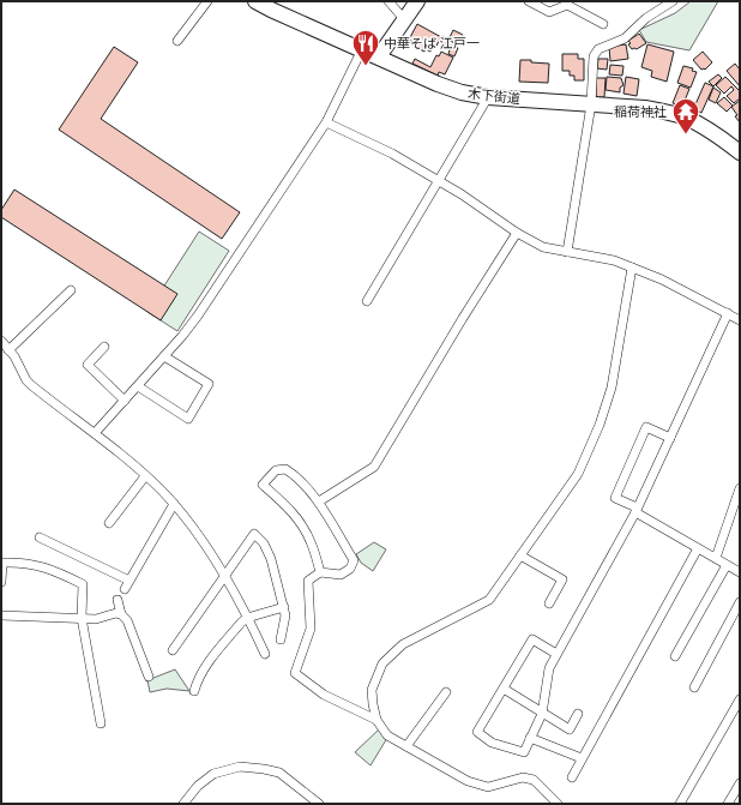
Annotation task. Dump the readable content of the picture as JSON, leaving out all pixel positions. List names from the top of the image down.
{
  "streets": {
    "main road": ["木下街道"]
  },
  "places": {
    "restaurant": ["中華そば 江戸一"],
    "temple": ["稲荷神社"]
  }
}
